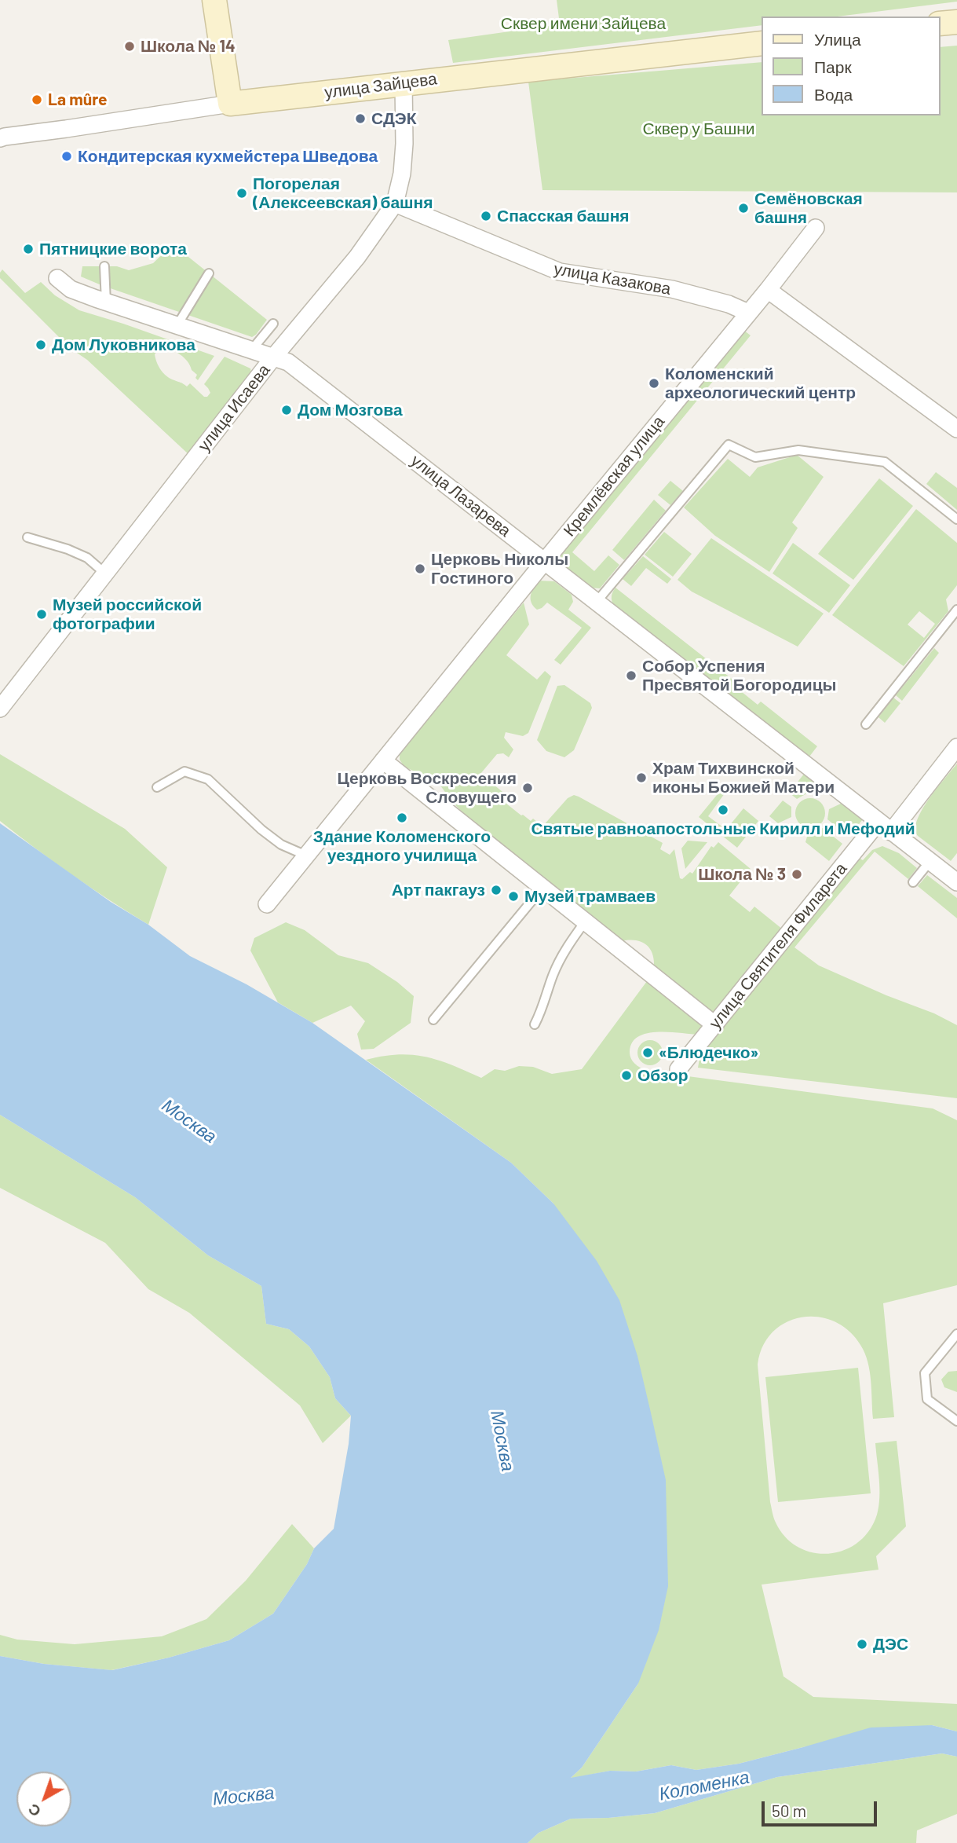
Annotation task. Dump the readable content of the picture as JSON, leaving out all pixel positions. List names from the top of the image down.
{
  "streets": {
    "street": [
      "улица Зайцева",
      "улица Казакова",
      "улица Исаева",
      "Кремлёвская улица",
      "улица Лазарева",
      "улица Святителя Филарета"
    ]
  },
  "crossings": [
    ["улица Зайцева", "улица Исаева"],
    ["улица Казакова", "улица Исаева"],
    ["улица Казакова", "Кремлёвская улица"],
    ["улица Исаева", "улица Лазарева"],
    ["Кремлёвская улица", "улица Лазарева"],
    ["улица Лазарева", "улица Святителя Филарета"]
  ],
  "water": ["Москва", "Коломенка"],
  "parks": ["Сквер имени Зайцева", "Сквер у Башни"],
  "places": [
    "Школа № 14",
    "La mûre",
    "СДЭК",
    "Кондитерская кухмейстера Шведова",
    "Погорелая (Алексеевская) башня",
    "Семёновская башня",
    "Спасская башня",
    "Пятницкие ворота",
    "Дом Луковникова",
    "Коломенский археологический центр",
    "Дом Мозгова",
    "Церковь Николы Гостиного",
    "Музей российской фотографии",
    "Собор Успения Пресвятой Богородицы",
    "Храм Тихвинской иконы Божией Матери",
    "Церковь Воскресения Словущего",
    "Святые равноапостольные Кирилл и Мефодий",
    "Здание Коломенского уездного училища",
    "Школа № 3",
    "Арт пакгауз",
    "Музей трамваев",
    "«Блюдечко»",
    "Обзор",
    "ДЭС"
  ],
  "legend": ["Улица", "Парк", "Вода"],
  "scale_bar": "50 m",
  "north": "bottom left"
}
